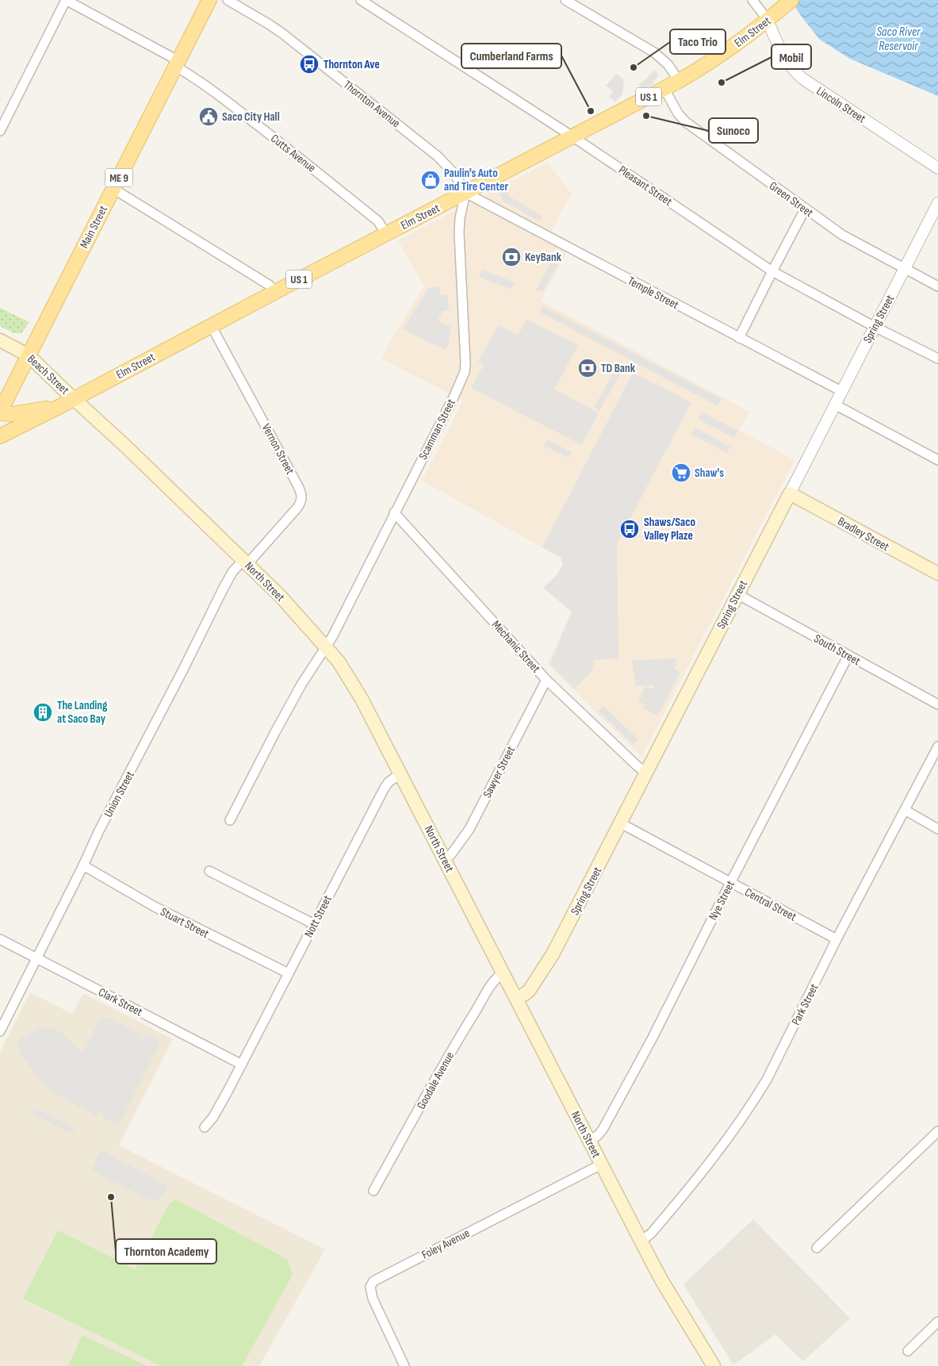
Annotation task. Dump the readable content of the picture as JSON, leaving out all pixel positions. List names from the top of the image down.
{
  "streets": {
    "main road": [
      "Elm Street",
      "US 1",
      "ME 9",
      "Main Street",
      "Spring Street",
      "Beach Street",
      "Bradley Street",
      "North Street"
    ],
    "street": [
      "Thornton Avenue",
      "Lincoln Street",
      "Cutts Avenue",
      "Pleasant Street",
      "Green Street",
      "Temple Street",
      "Scamman Street",
      "Vernon Street",
      "Mechanic Street",
      "South Street",
      "Sawyer Street",
      "Union Street",
      "Nye Street",
      "Central Street",
      "Nott Street",
      "Stuart Street",
      "Clark Street",
      "Park Street",
      "Goodale Avenue",
      "Foley Avenue"
    ]
  },
  "crossings": [
    ["Elm Street", "Thornton Avenue"],
    ["Elm Street", "Lincoln Street"],
    ["Elm Street", "Cutts Avenue"],
    ["Elm Street", "Pleasant Street"],
    ["Elm Street", "Green Street"],
    ["Elm Street", "Main Street"],
    ["Elm Street", "Temple Street"],
    ["Elm Street", "Beach Street"],
    ["Elm Street", "Scamman Street"],
    ["Elm Street", "Vernon Street"],
    ["Elm Street", "North Street"],
    ["Thornton Avenue", "Temple Street"],
    ["Thornton Avenue", "Scamman Street"],
    ["Cutts Avenue", "Main Street"],
    ["Pleasant Street", "Spring Street"],
    ["Green Street", "Spring Street"],
    ["Main Street", "Beach Street"],
    ["Temple Street", "Spring Street"],
    ["Temple Street", "Scamman Street"],
    ["Spring Street", "Bradley Street"],
    ["Spring Street", "North Street"],
    ["Spring Street", "Mechanic Street"],
    ["Spring Street", "South Street"],
    ["Spring Street", "Central Street"],
    ["Beach Street", "North Street"],
    ["Scamman Street", "North Street"],
    ["Scamman Street", "Mechanic Street"],
    ["Vernon Street", "North Street"],
    ["Vernon Street", "Union Street"],
    ["North Street", "Sawyer Street"],
    ["North Street", "Union Street"],
    ["North Street", "Nye Street"],
    ["North Street", "Nott Street"],
    ["North Street", "Park Street"],
    ["North Street", "Goodale Avenue"],
    ["North Street", "Foley Avenue"],
    ["Mechanic Street", "Sawyer Street"],
    ["South Street", "Nye Street"],
    ["Union Street", "Stuart Street"],
    ["Union Street", "Clark Street"],
    ["Nye Street", "Central Street"],
    ["Central Street", "Park Street"],
    ["Nott Street", "Stuart Street"],
    ["Nott Street", "Clark Street"]
  ],
  "water": ["Saco River Reservoir"],
  "places": {
    "bus stop": ["Thornton Ave", "Shaws/Saco Valley Plaze"],
    "other": [
      "Taco Trio",
      "Mobil",
      "Cumberland Farms",
      "Sunoco",
      "Thornton Academy"
    ],
    "public building": ["Saco City Hall"],
    "shop": ["Paulin's Auto and Tire Center"],
    "bank": ["KeyBank", "TD Bank"],
    "supermarket": ["Shaw's"],
    "building": ["The Landing at Saco Bay"]
  }
}
